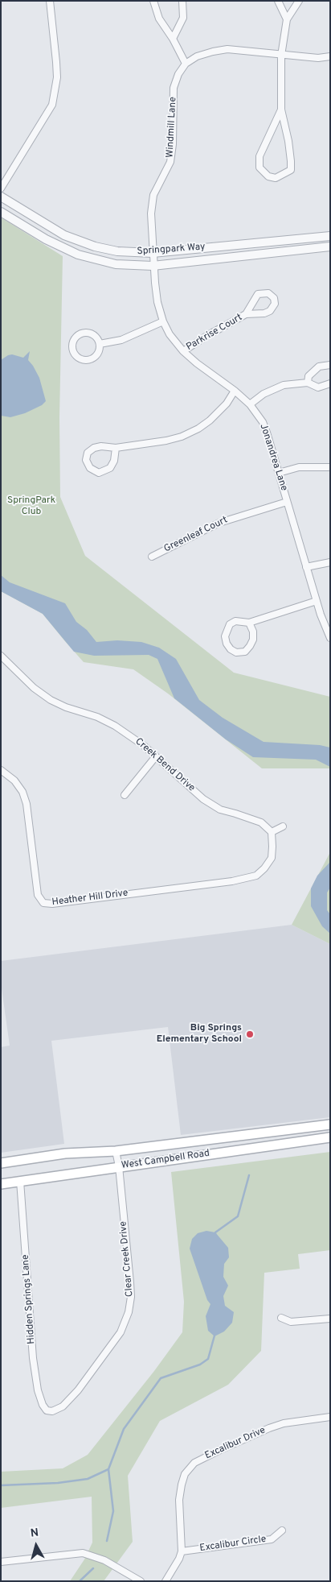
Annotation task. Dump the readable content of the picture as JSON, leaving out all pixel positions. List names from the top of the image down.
{
  "streets": {
    "main road": ["West Campbell Road"],
    "street": [
      "Windmill Lane",
      "Springpark Way",
      "Parkrise Court",
      "Jonandrea Lane",
      "Greenleaf Court",
      "Creek Bend Drive",
      "Heather Hill Drive",
      "Clear Creek Drive",
      "Hidden Springs Lane",
      "Excalibur Drive",
      "Excalibur Circle"
    ]
  },
  "crossings": [
    ["Windmill Lane", "Springpark Way"],
    ["Windmill Lane", "Jonandrea Lane"],
    ["Springpark Way", "Jonandrea Lane"],
    ["Parkrise Court", "Jonandrea Lane"],
    ["Jonandrea Lane", "Greenleaf Court"],
    ["Creek Bend Drive", "Heather Hill Drive"],
    ["West Campbell Road", "Clear Creek Drive"],
    ["West Campbell Road", "Hidden Springs Lane"],
    ["Clear Creek Drive", "Hidden Springs Lane"],
    ["Excalibur Drive", "Excalibur Circle"]
  ],
  "parks": ["SpringPark Club"],
  "places": ["Big Springs Elementary School"],
  "north": "top"
}
